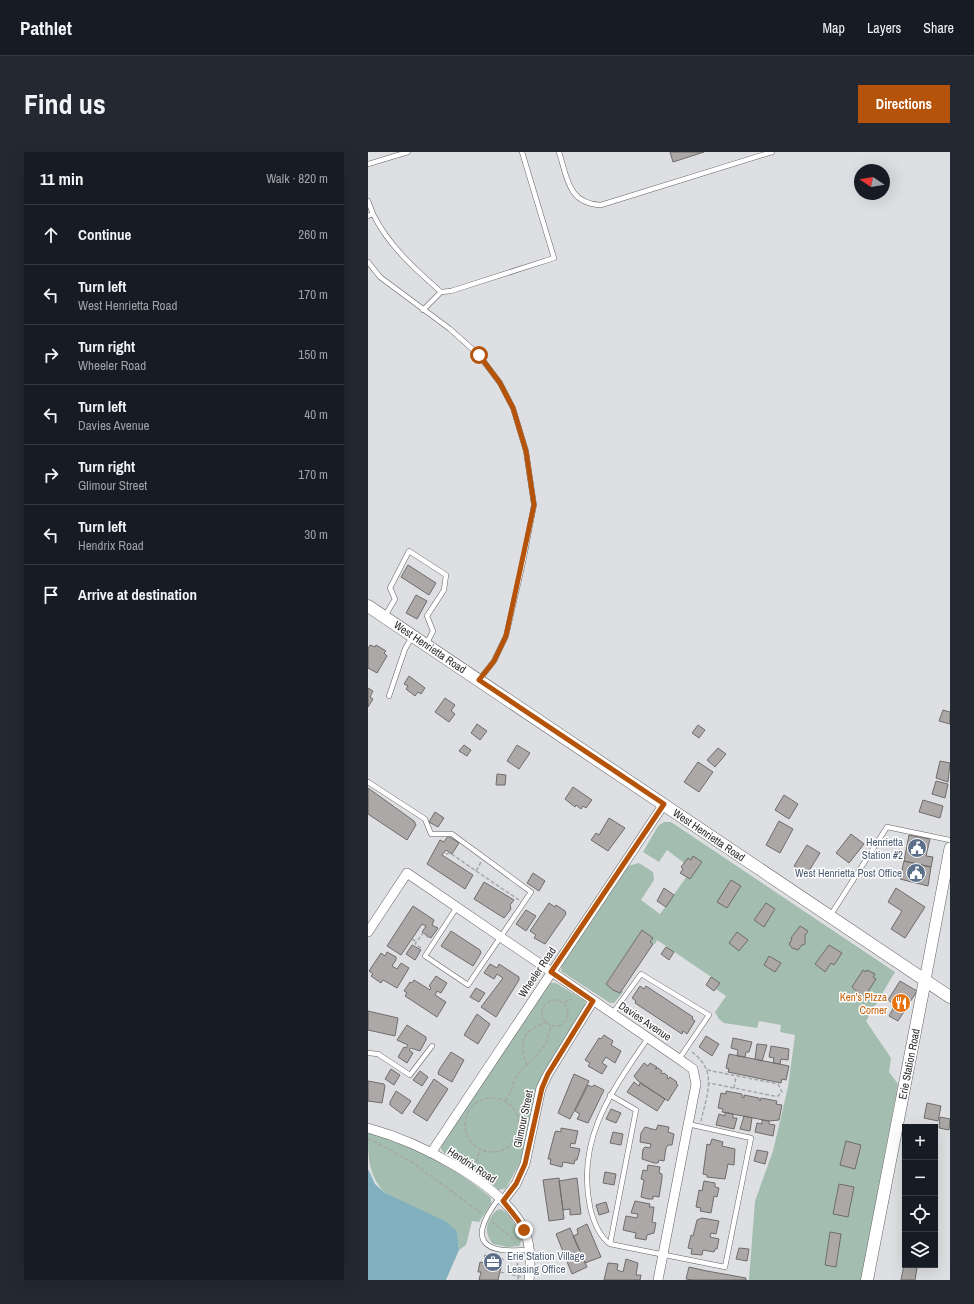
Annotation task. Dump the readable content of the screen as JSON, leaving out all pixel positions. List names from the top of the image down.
{
  "streets": {
    "main road": ["West Henrietta Road", "Erie Station Road"],
    "street": [
      "Wheeler Road",
      "Davies Avenue",
      "Glimour Street",
      "Hendrix Road"
    ]
  },
  "crossings": [
    ["West Henrietta Road", "Wheeler Road"],
    ["West Henrietta Road", "Erie Station Road"],
    ["Wheeler Road", "Davies Avenue"],
    ["Wheeler Road", "Hendrix Road"],
    ["Davies Avenue", "Glimour Street"],
    ["Glimour Street", "Hendrix Road"]
  ],
  "places": {
    "public building": ["Henrietta Station #2", "West Henrietta Post Office"],
    "restaurant": ["Ken's PIzza Corner"],
    "office": ["Erie Station Village Leasing Office"]
  },
  "north": "left",
  "page": {
    "header": "Pathlet",
    "nav": ["Map", "Layers", "Share"],
    "title": "Find us",
    "buttons": "Directions",
    "heading": ["11 min", "Walk · 820 m"],
    "list": [
      ["Continue", "260 m"],
      ["Turn left", "West Henrietta Road", "170 m"],
      ["Turn right", "Wheeler Road", "150 m"],
      ["Turn left", "Davies Avenue", "40 m"],
      ["Turn right", "Glimour Street", "170 m"],
      ["Turn left", "Hendrix Road", "30 m"],
      "Arrive at destination"
    ],
    "map_buttons": ["+", "−"]
  }
}
